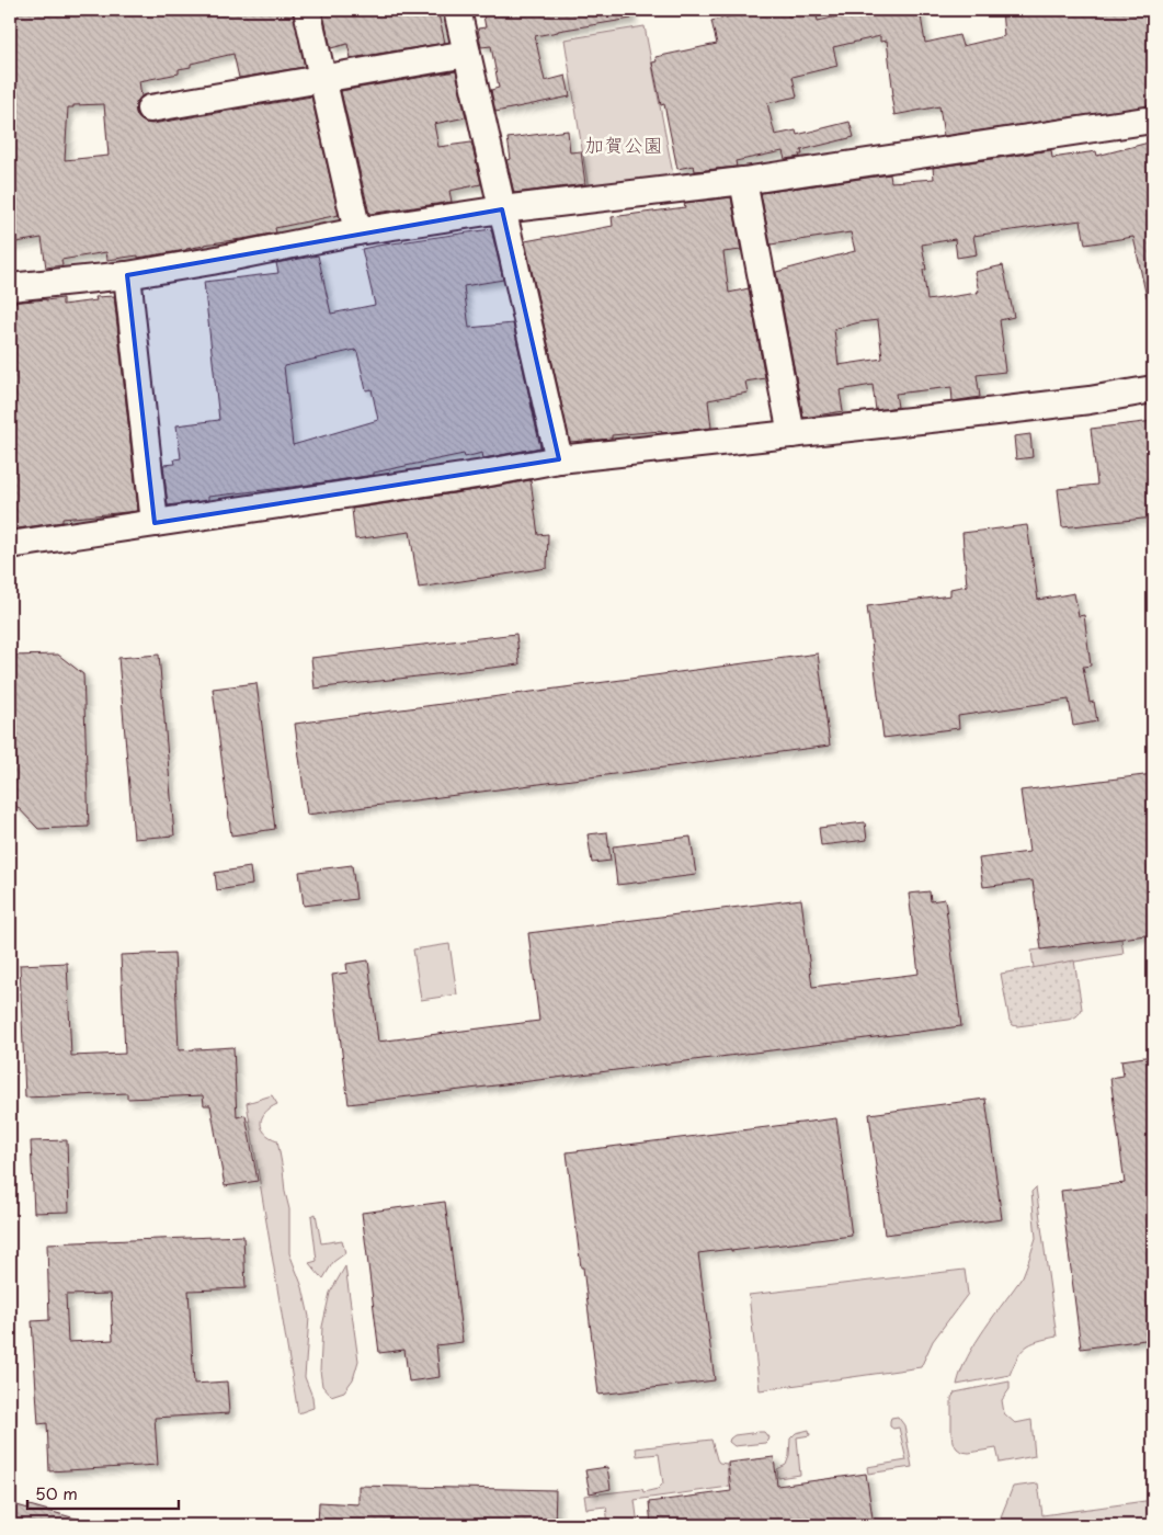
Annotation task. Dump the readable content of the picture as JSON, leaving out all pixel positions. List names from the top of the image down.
{
  "parks": ["加賀公園"],
  "scale_bar": "50 m"
}
